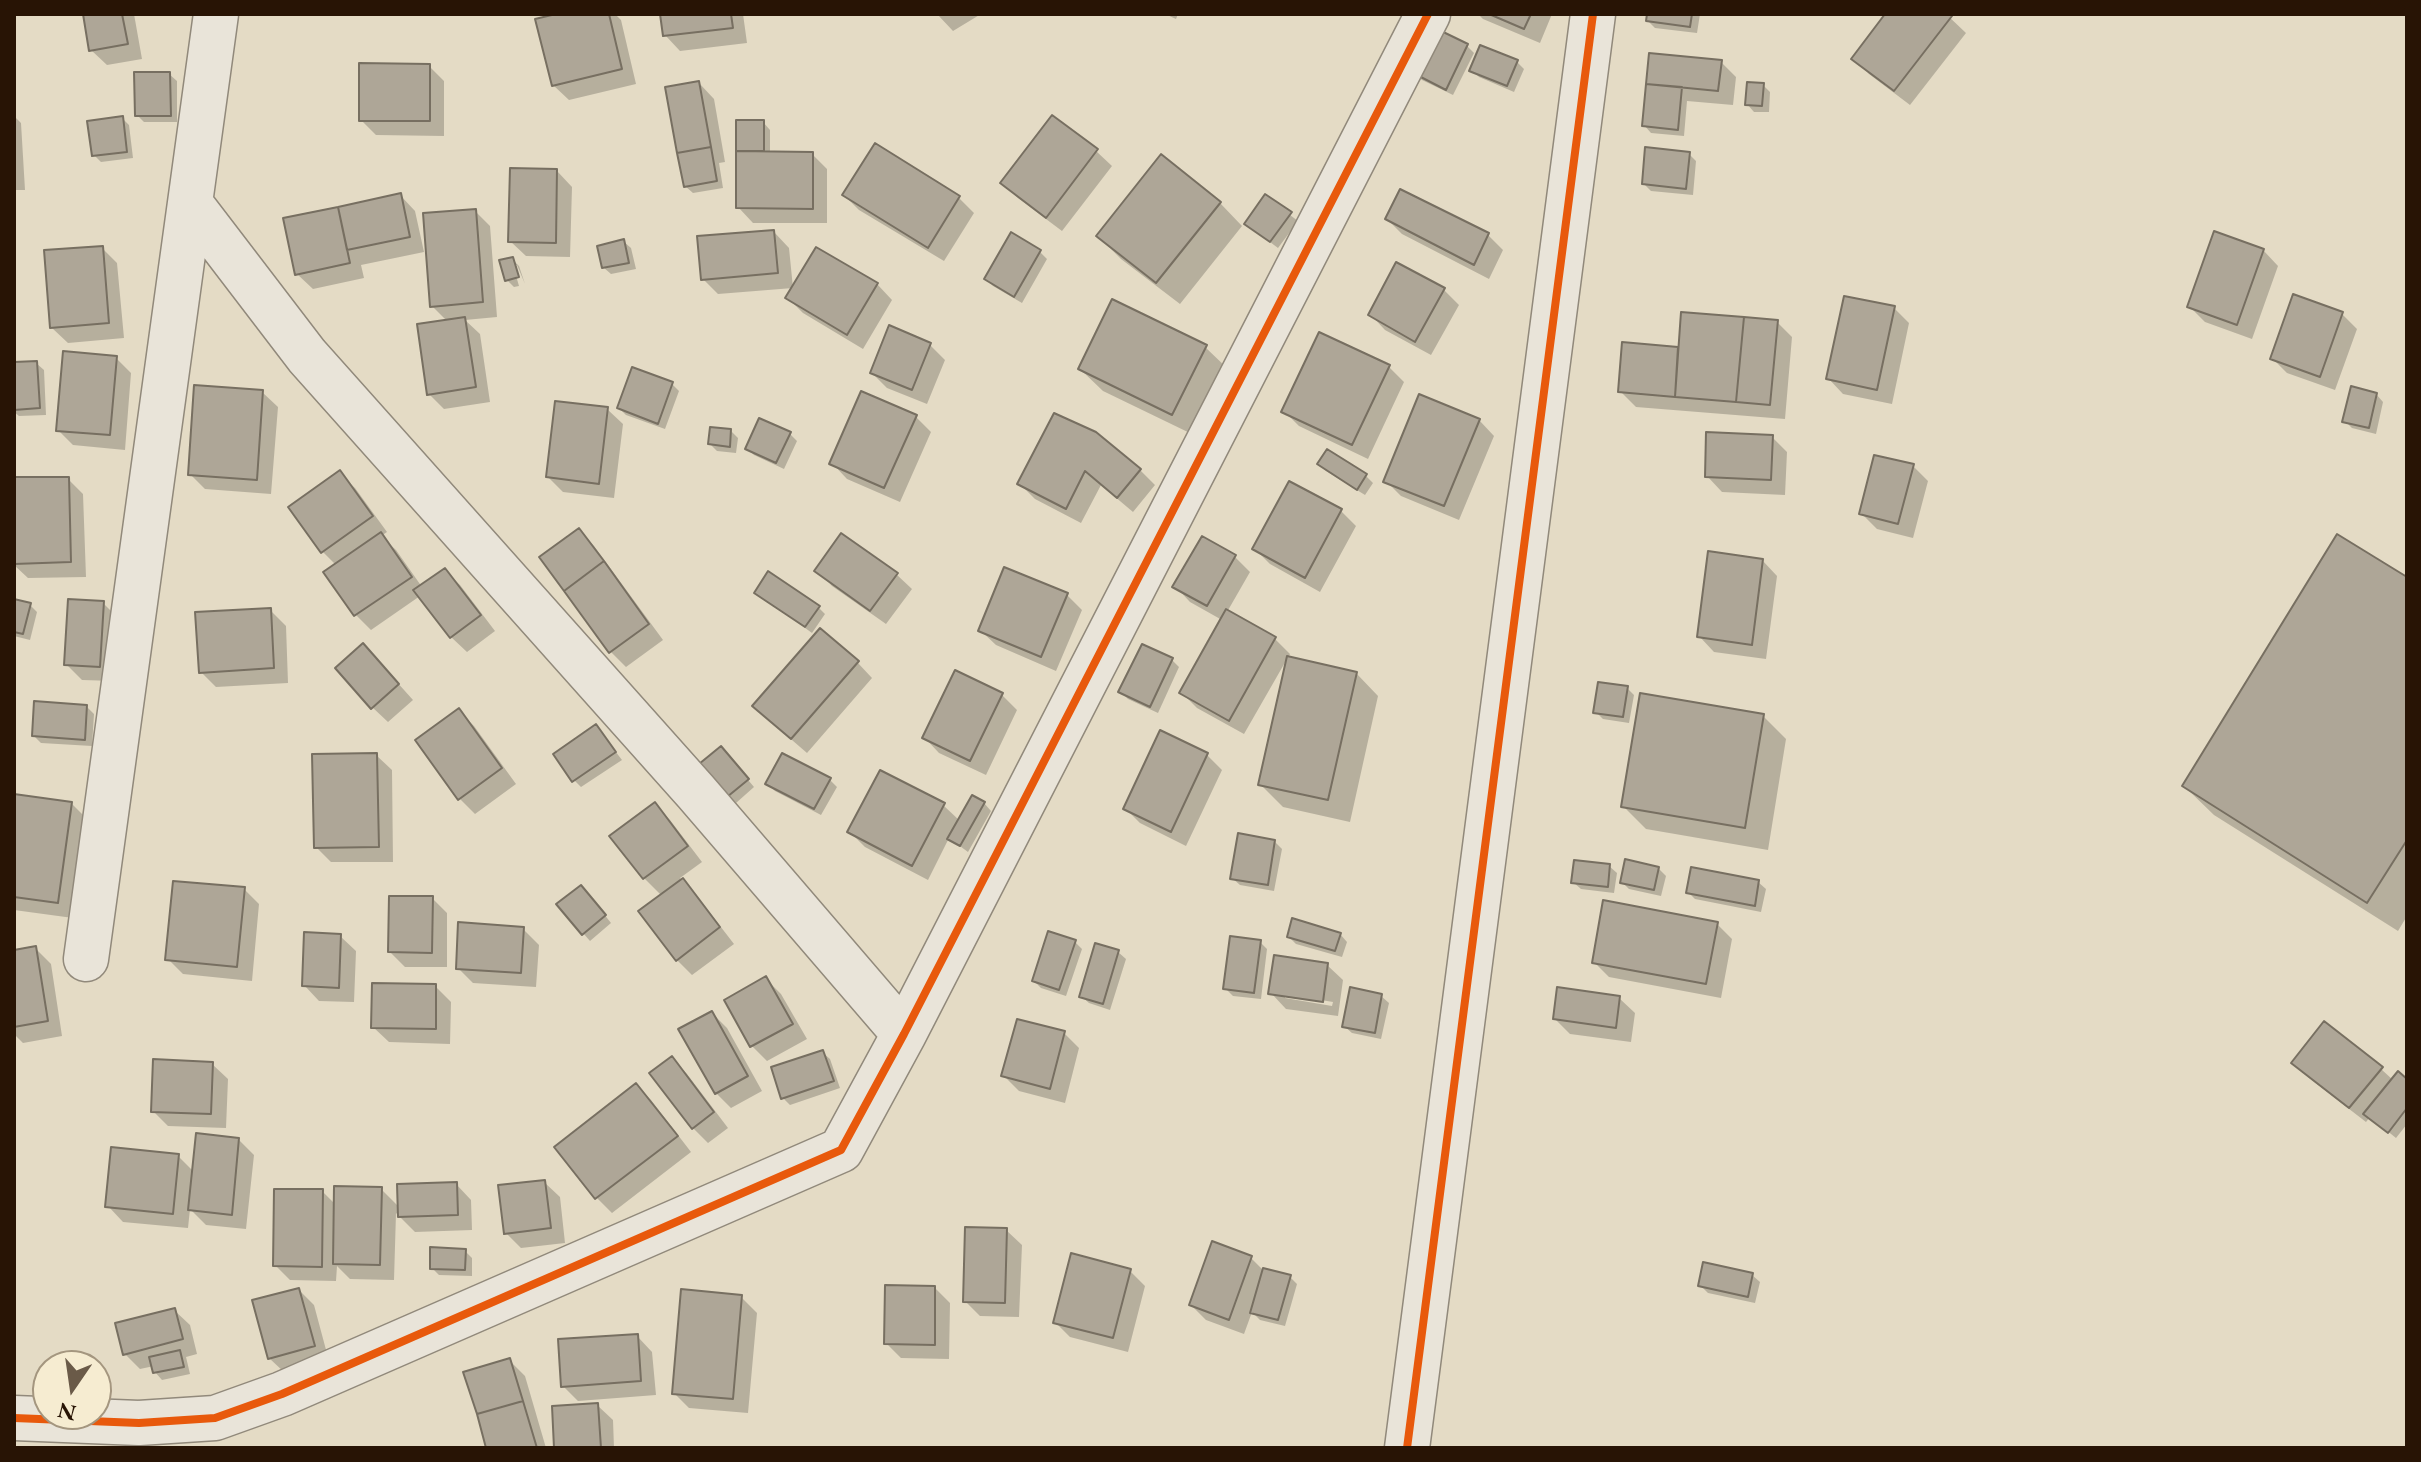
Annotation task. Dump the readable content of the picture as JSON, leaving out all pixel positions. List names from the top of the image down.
{
  "north": "bottom"
}
